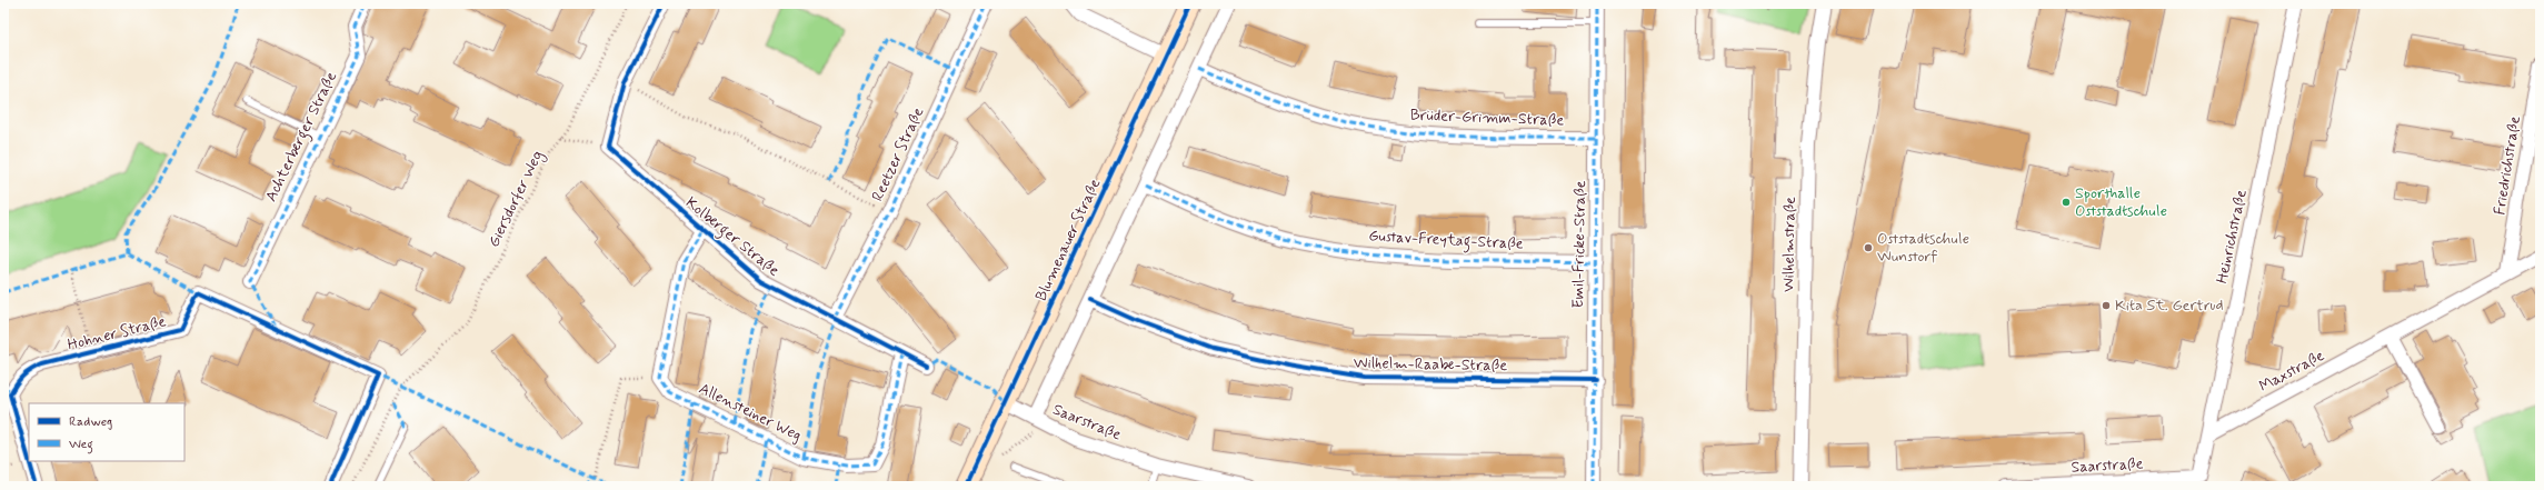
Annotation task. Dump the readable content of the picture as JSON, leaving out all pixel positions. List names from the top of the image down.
{
  "streets": {
    "street": [
      "Brüder-Grimm-Straße",
      "Achterberger Straße",
      "Reetzer Straße",
      "Friedrichstraße",
      "Kolberger Straße",
      "Heinrichstraße",
      "Blumenauer Straße",
      "Gustav-Freytag-Straße",
      "Emil-Fricke-Straße",
      "Wilhelmstraße",
      "Hohner Straße",
      "Wilhelm-Raabe-Straße",
      "Maxstraße",
      "Allensteiner Weg",
      "Saarstraße"
    ],
    "path": ["Giersdorfer Weg"]
  },
  "crossings": [
    ["Brüder-Grimm-Straße", "Emil-Fricke-Straße"],
    ["Reetzer Straße", "Kolberger Straße"],
    ["Friedrichstraße", "Maxstraße"],
    ["Kolberger Straße", "Allensteiner Weg"],
    ["Heinrichstraße", "Maxstraße"],
    ["Heinrichstraße", "Saarstraße"],
    ["Blumenauer Straße", "Saarstraße"],
    ["Gustav-Freytag-Straße", "Emil-Fricke-Straße"],
    ["Emil-Fricke-Straße", "Wilhelm-Raabe-Straße"]
  ],
  "places": ["Sporthalle Oststadtschule", "Oststadtschule Wunstorf", "Kita St. Gertrud"],
  "legend": ["Radweg", "Weg"]
}
